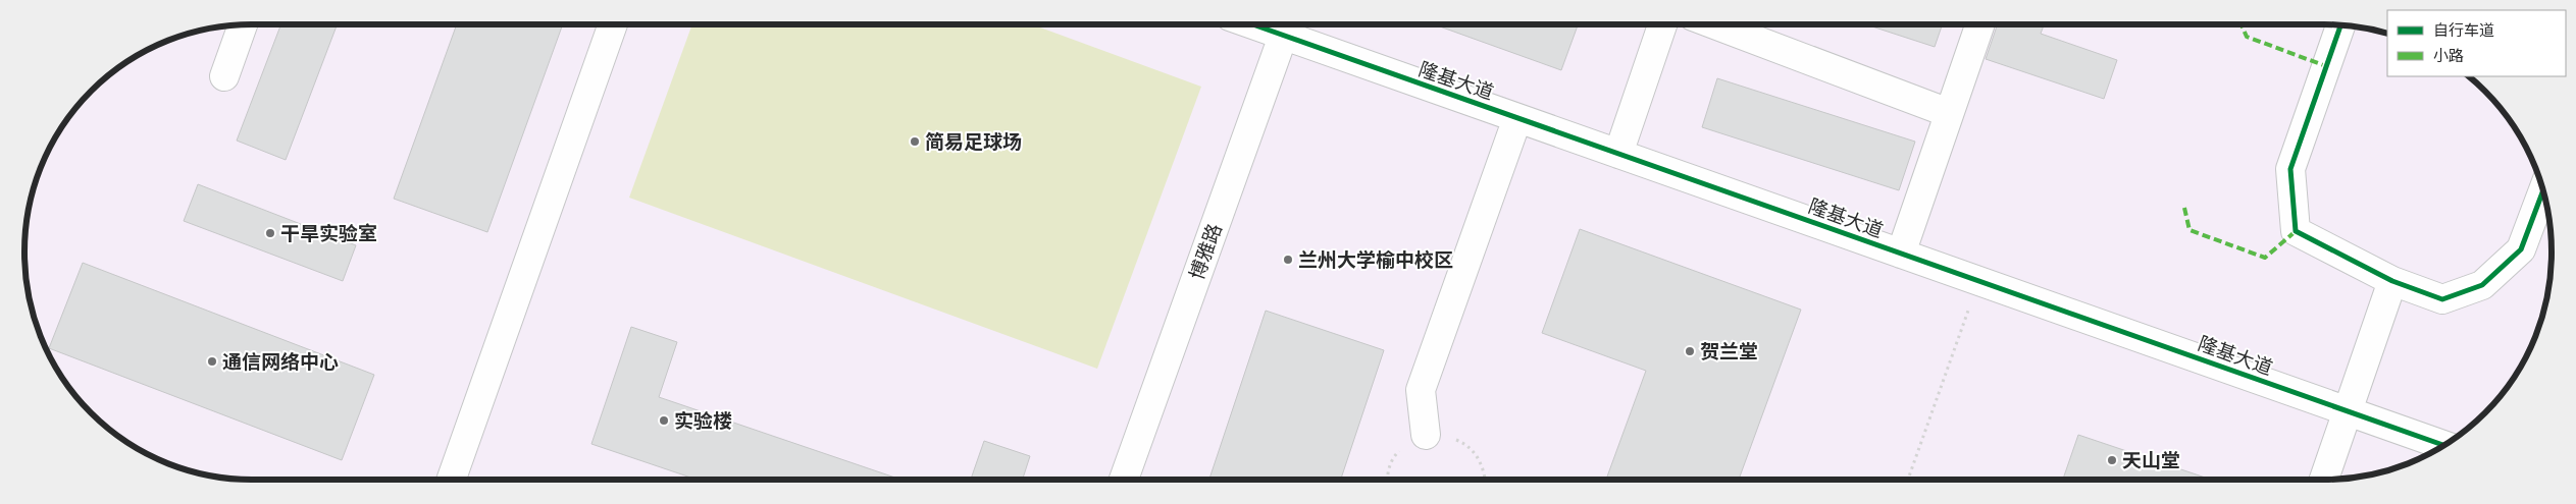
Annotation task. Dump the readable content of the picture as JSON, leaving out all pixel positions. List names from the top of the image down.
{
  "streets": {
    "street": ["隆基大道", "博雅路"]
  },
  "crossings": [
    ["隆基大道", "博雅路"]
  ],
  "places": [
    "简易足球场",
    "干旱实验室",
    "兰州大学榆中校区",
    "贺兰堂",
    "通信网络中心",
    "实验楼",
    "天山堂"
  ],
  "legend": ["自行车道", "小路"]
}
